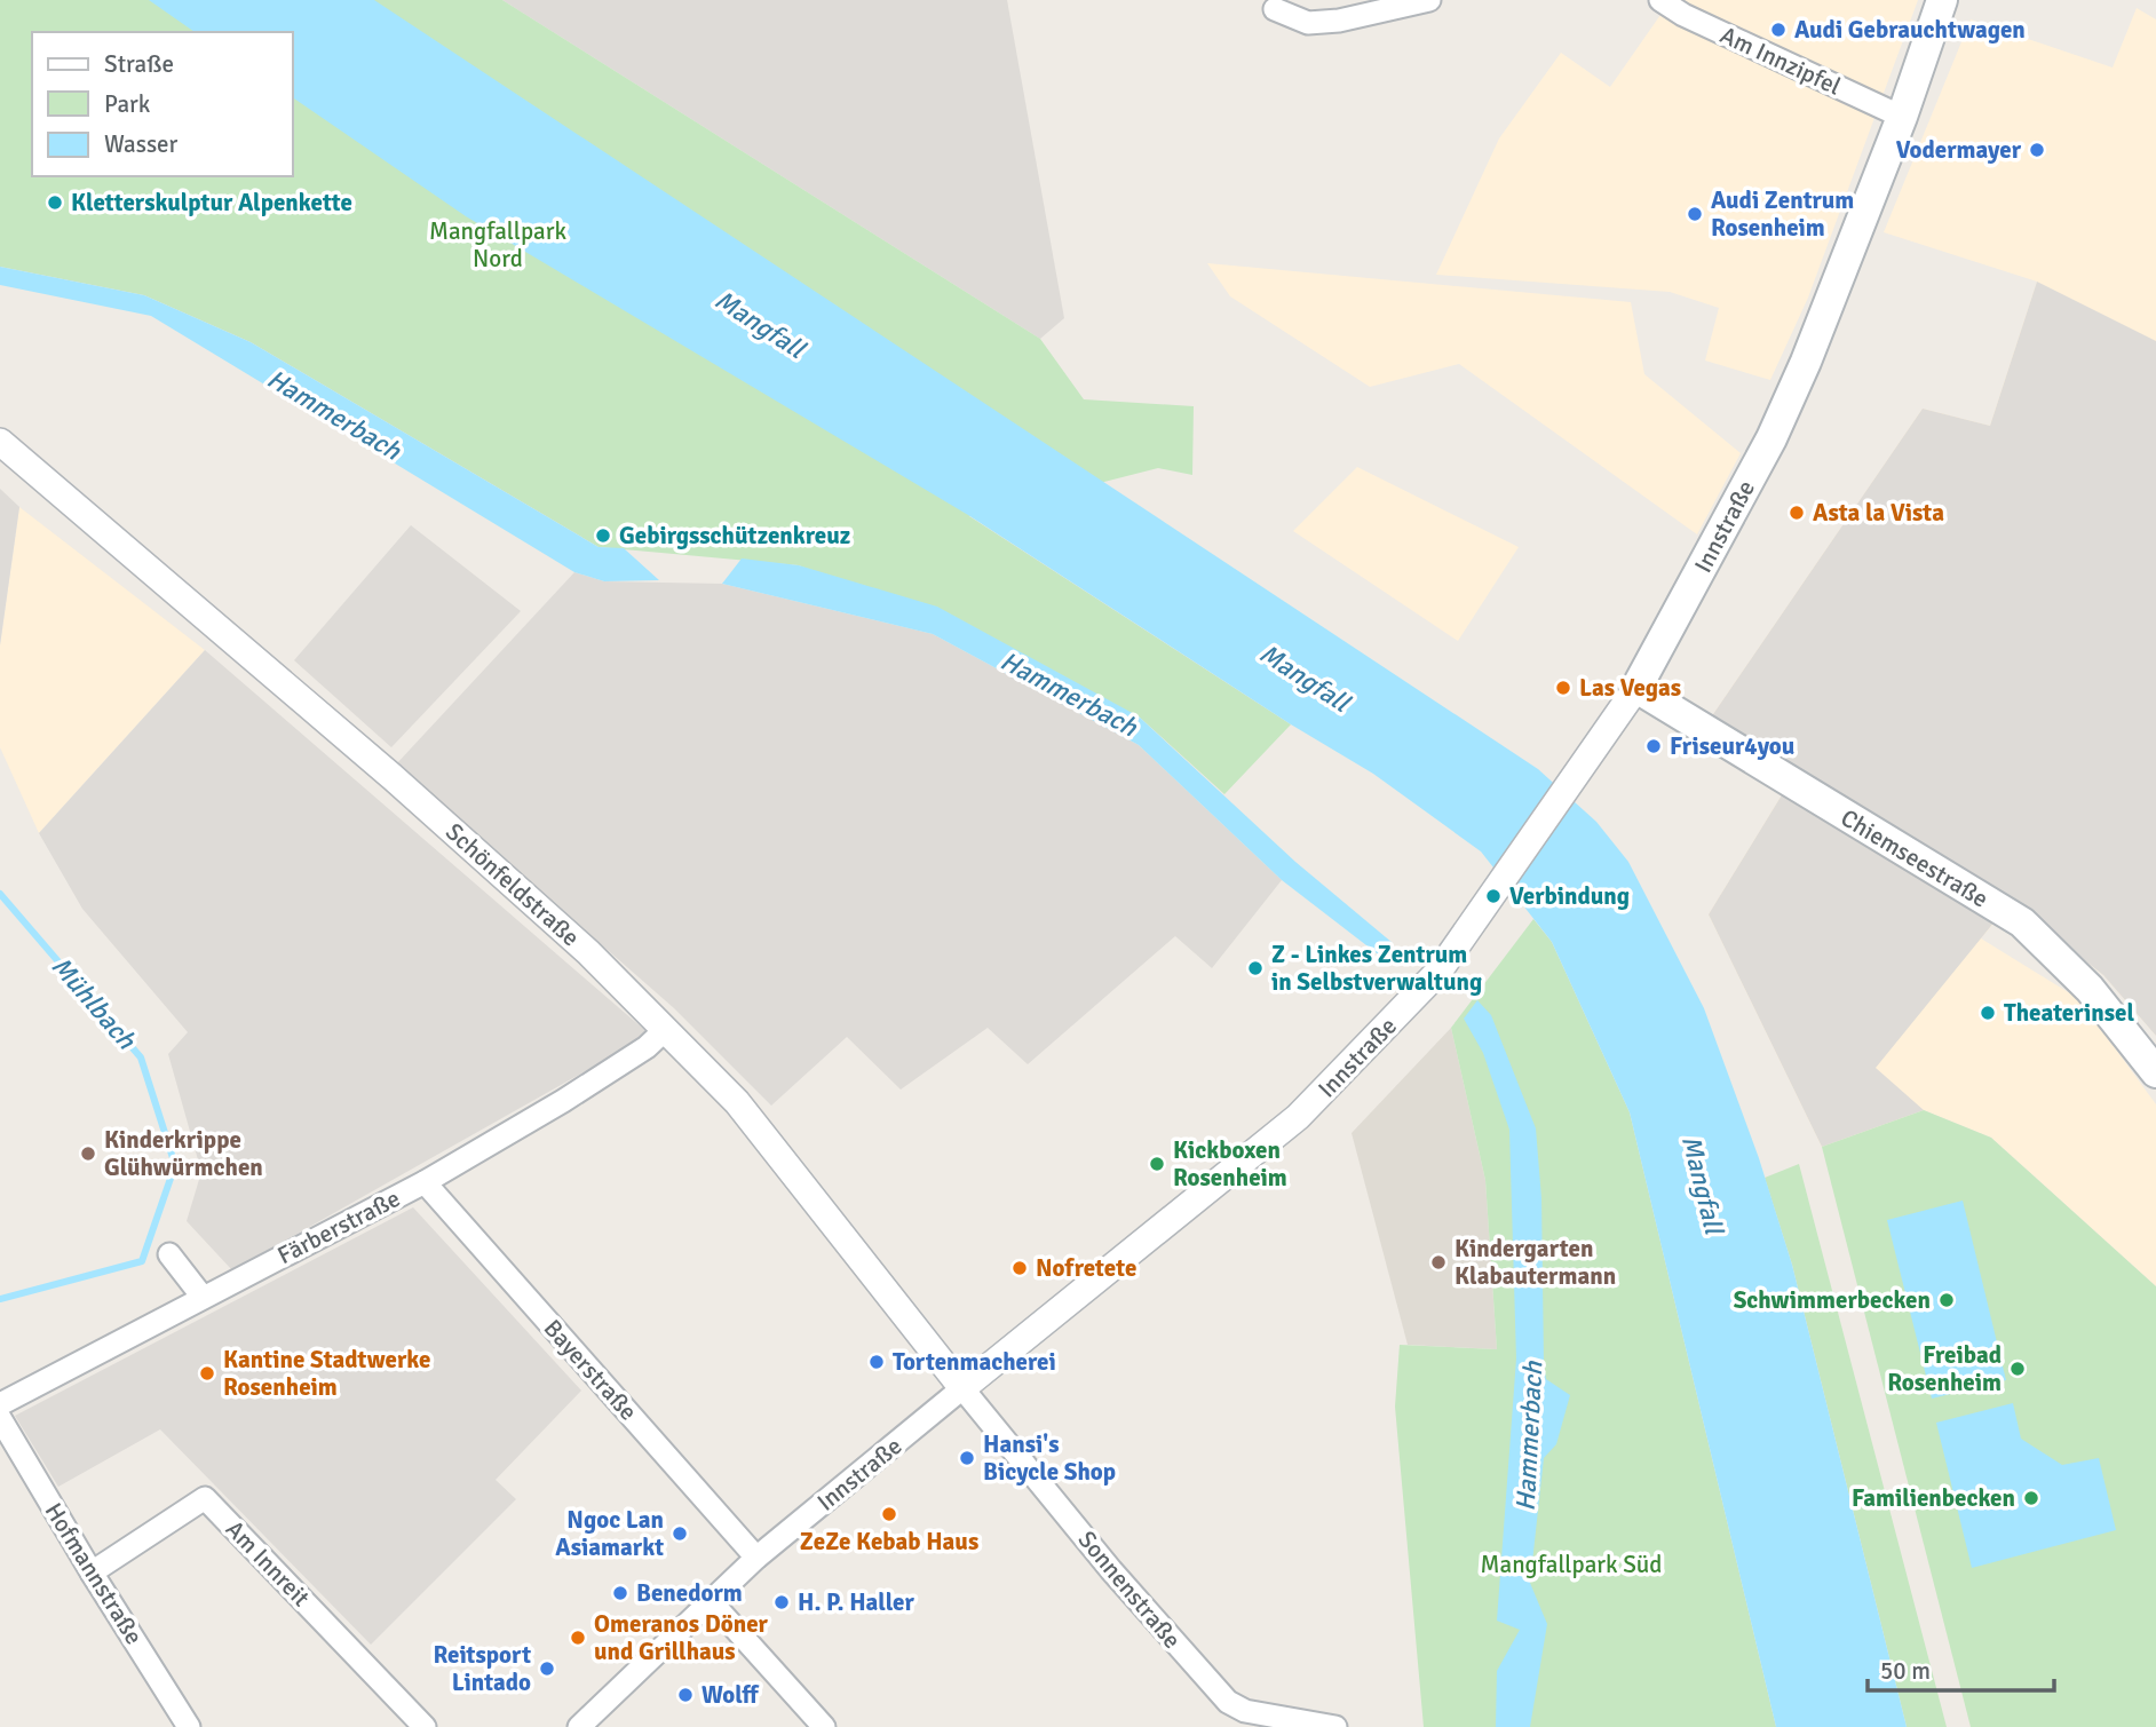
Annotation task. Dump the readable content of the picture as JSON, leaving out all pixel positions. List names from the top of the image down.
{
  "streets": {
    "main road": ["Innstraße", "Chiemseestraße"],
    "street": [
      "Am Innzipfel",
      "Schönfeldstraße",
      "Färberstraße",
      "Bayerstraße",
      "Am Innreit",
      "Hofmannstraße",
      "Sonnenstraße"
    ]
  },
  "crossings": [
    ["Am Innzipfel", "Innstraße"],
    ["Innstraße", "Chiemseestraße"],
    ["Innstraße", "Schönfeldstraße"],
    ["Innstraße", "Bayerstraße"],
    ["Innstraße", "Sonnenstraße"],
    ["Schönfeldstraße", "Färberstraße"],
    ["Schönfeldstraße", "Sonnenstraße"],
    ["Färberstraße", "Bayerstraße"],
    ["Am Innreit", "Hofmannstraße"]
  ],
  "water": ["Mangfall", "Hammerbach", "Mühlbach"],
  "parks": ["Mangfallpark Nord", "Mangfallpark Süd"],
  "places": [
    "Audi Gebrauchtwagen",
    "Vodermayer",
    "Kletterskulptur Alpenkette",
    "Audi Zentrum Rosenheim",
    "Asta la Vista",
    "Gebirgsschützenkreuz",
    "Las Vegas",
    "Friseur4you",
    "Verbindung",
    "Z - Linkes Zentrum in Selbstverwaltung",
    "Theaterinsel",
    "Kinderkrippe Glühwürmchen",
    "Kickboxen Rosenheim",
    "Kindergarten Klabautermann",
    "Nofretete",
    "Schwimmerbecken",
    "Tortenmacherei",
    "Freibad Rosenheim",
    "Kantine Stadtwerke Rosenheim",
    "Hansi's Bicycle Shop",
    "Familienbecken",
    "ZeZe Kebab Haus",
    "Ngoc Lan Asiamarkt",
    "Benedorm",
    "H. P. Haller",
    "Omeranos Döner und Grillhaus",
    "Reitsport Lintado",
    "Wolff"
  ],
  "legend": ["Straße", "Park", "Wasser"],
  "scale_bar": "50 m"
}
